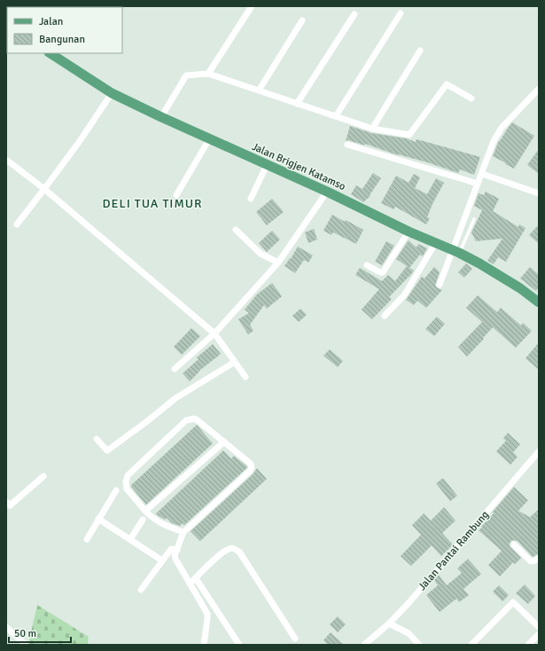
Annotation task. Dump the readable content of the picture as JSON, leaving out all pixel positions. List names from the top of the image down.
{
  "streets": {
    "main road": ["Jalan Brigjen Katamso"],
    "street": ["Jalan Pantai Rambung"]
  },
  "districts": ["DELI TUA TIMUR"],
  "legend": ["Jalan", "Bangunan"],
  "scale_bar": "50 m"
}
